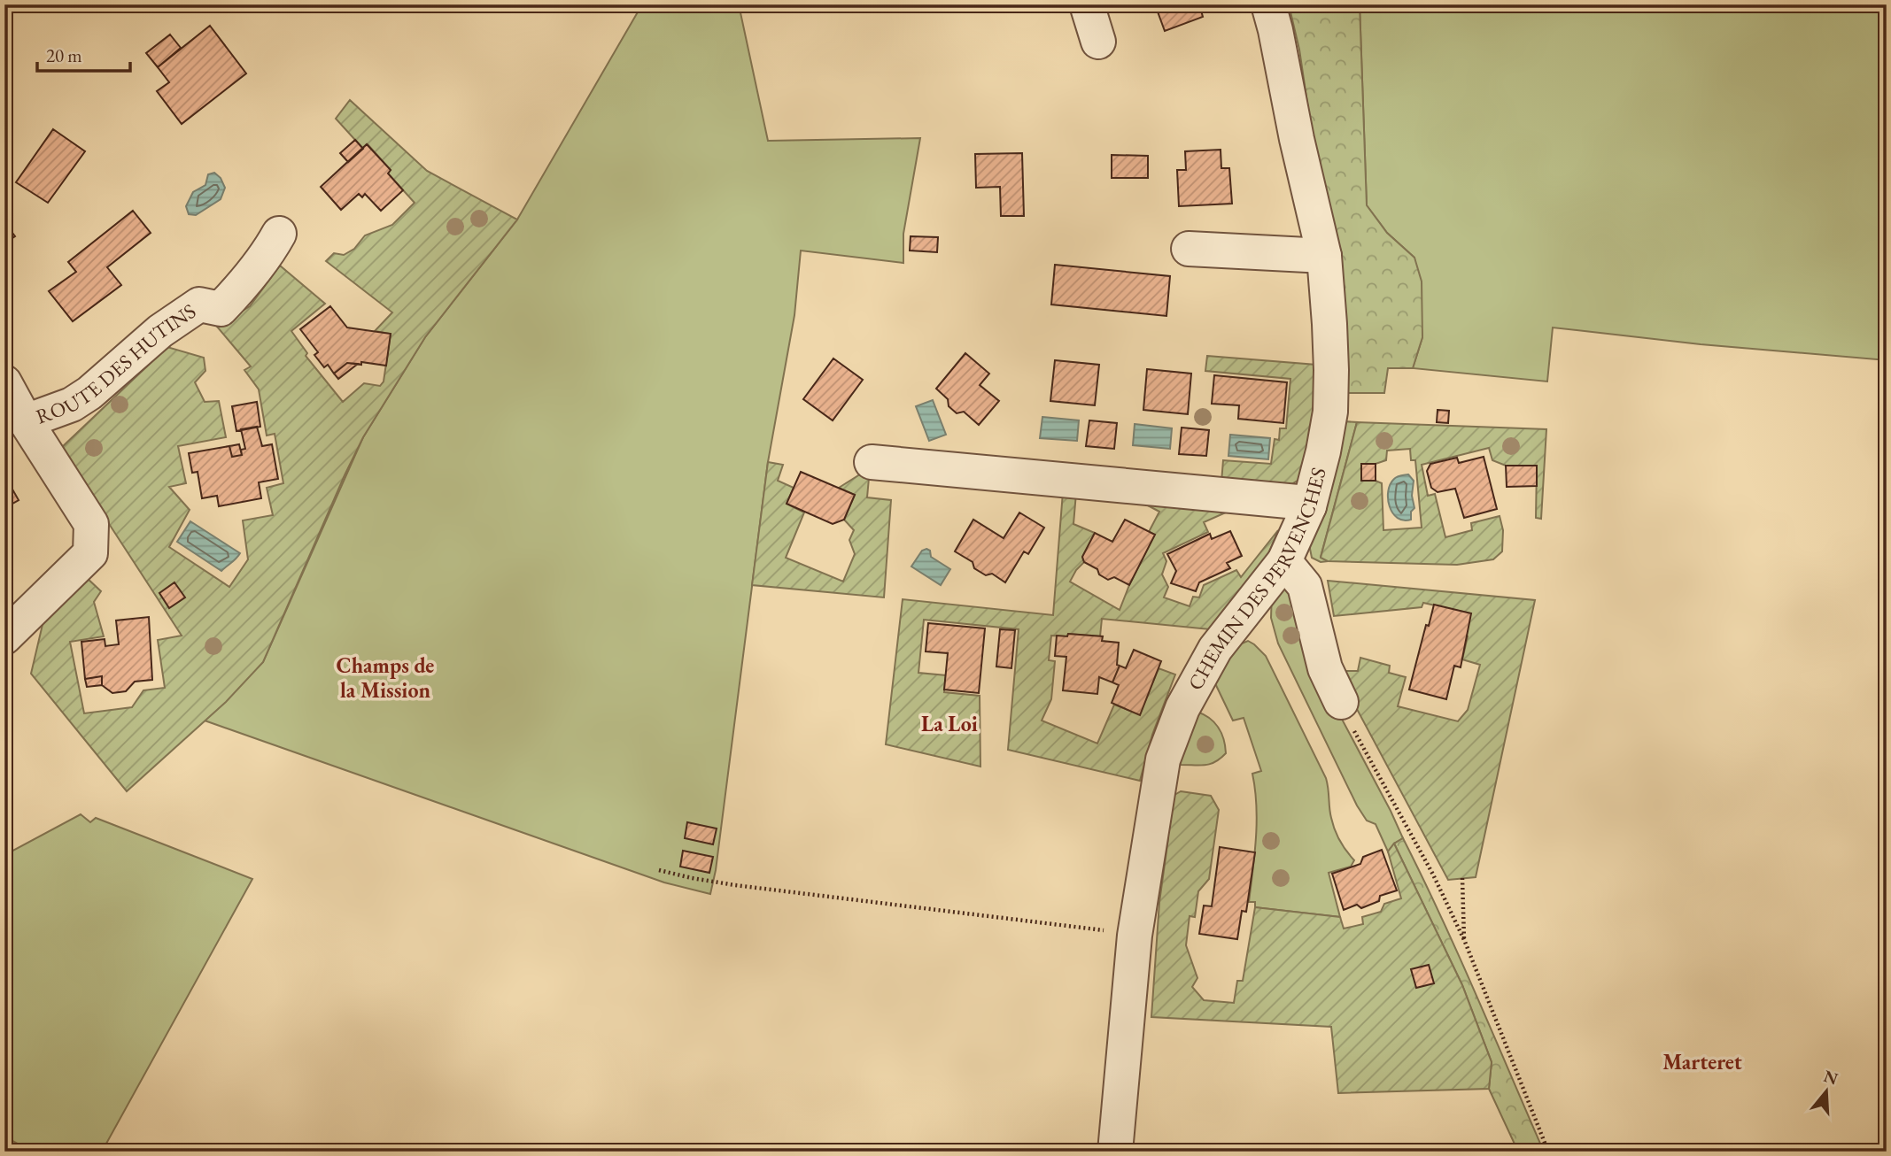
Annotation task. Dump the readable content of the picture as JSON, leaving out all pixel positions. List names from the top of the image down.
{
  "streets": {
    "street": ["ROUTE DES HUTINS", "CHEMIN DES PERVENCHES"]
  },
  "districts": ["Champs de la Mission", "La Loi", "Marteret"],
  "scale_bar": "20 m",
  "north": "top"
}
